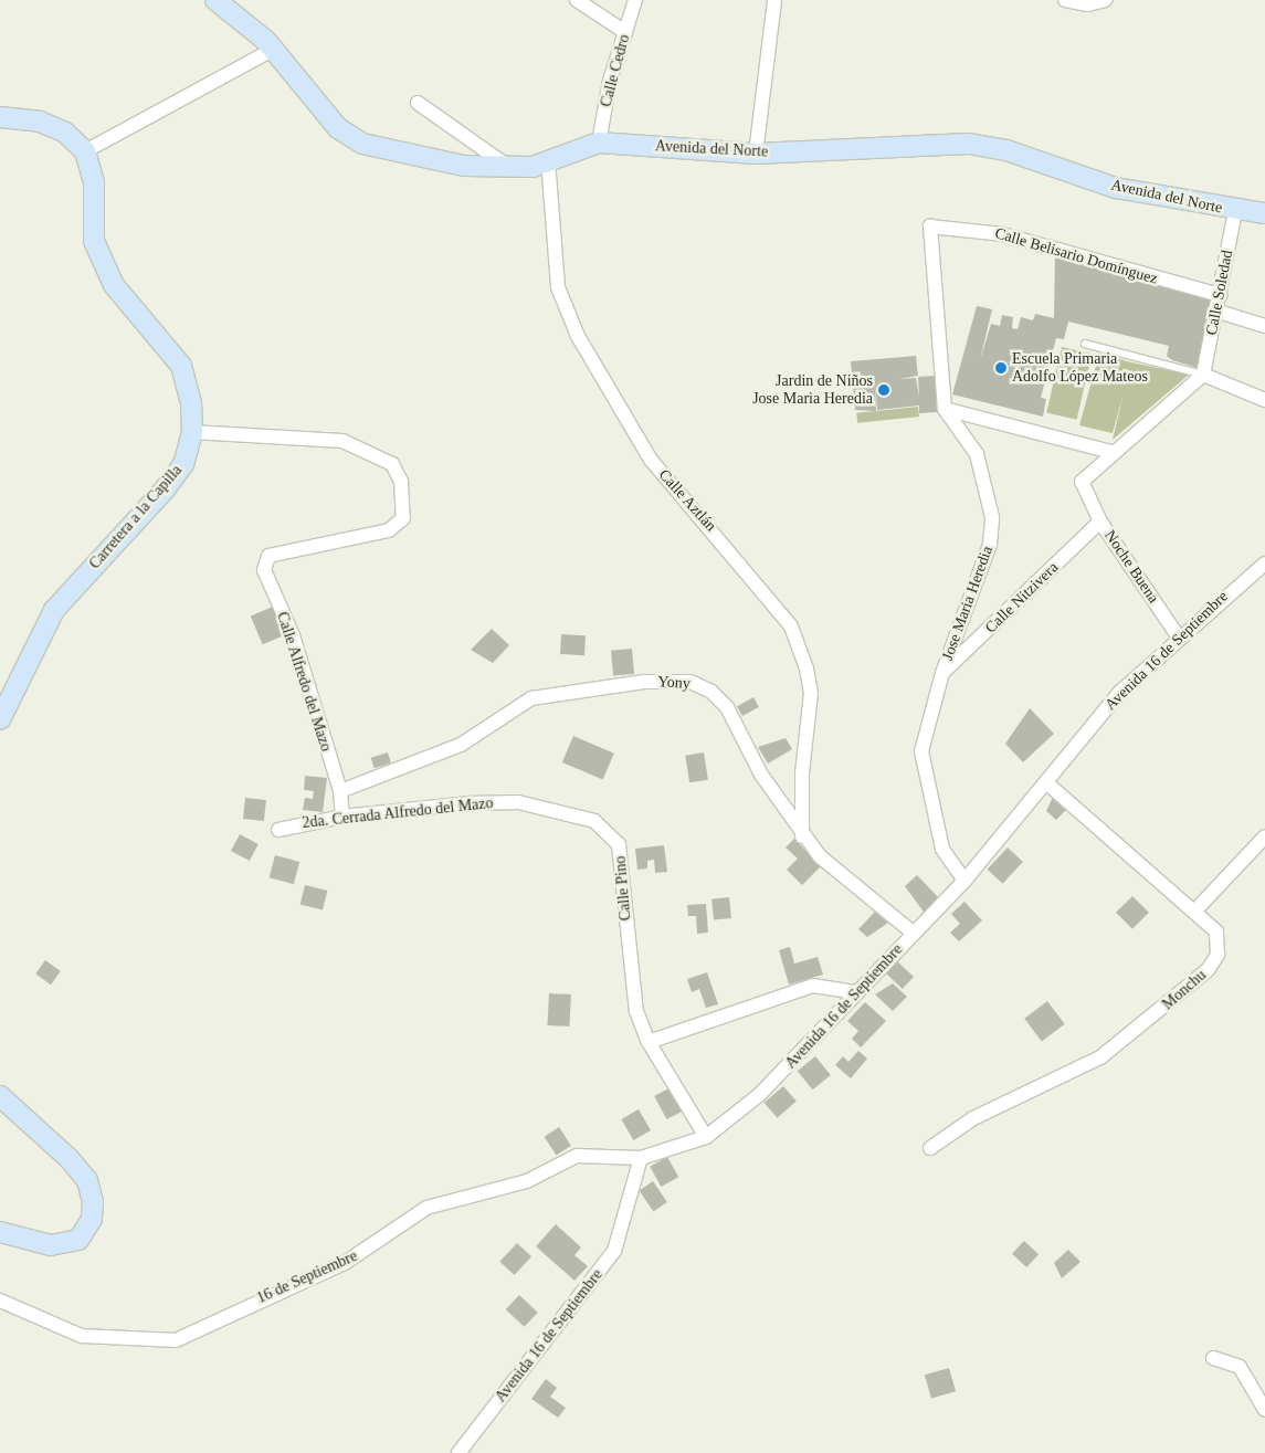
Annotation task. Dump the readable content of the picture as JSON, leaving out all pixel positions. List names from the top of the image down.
{
  "streets": {
    "street": [
      "Calle Cedro",
      "Avenida del Norte",
      "Calle Belisario Domínguez",
      "Calle Soledad",
      "Calle Aztlán",
      "Carretera a la Capilla",
      "Noche Buena",
      "Calle Nitzivera",
      "Jose Maria Heredia",
      "Avenida 16 de Septiembre",
      "Calle Alfredo del Mazo",
      "Yony",
      "2da. Cerrada Alfredo del Mazo",
      "Calle Pino",
      "Monchu",
      "16 de Septiembre"
    ]
  },
  "crossings": [
    ["Calle Cedro", "Avenida del Norte"],
    ["Avenida del Norte", "Calle Soledad"],
    ["Avenida del Norte", "Calle Aztlán"],
    ["Calle Belisario Domínguez", "Calle Soledad"],
    ["Calle Belisario Domínguez", "Jose Maria Heredia"],
    ["Calle Aztlán", "Yony"],
    ["Carretera a la Capilla", "Calle Alfredo del Mazo"],
    ["Noche Buena", "Calle Nitzivera"],
    ["Noche Buena", "Avenida 16 de Septiembre"],
    ["Calle Nitzivera", "Jose Maria Heredia"],
    ["Jose Maria Heredia", "Avenida 16 de Septiembre"],
    ["Avenida 16 de Septiembre", "Yony"],
    ["Avenida 16 de Septiembre", "Calle Pino"],
    ["Avenida 16 de Septiembre", "Monchu"],
    ["Avenida 16 de Septiembre", "16 de Septiembre"],
    ["Calle Alfredo del Mazo", "Yony"],
    ["Calle Alfredo del Mazo", "2da. Cerrada Alfredo del Mazo"],
    ["2da. Cerrada Alfredo del Mazo", "Calle Pino"]
  ],
  "places": ["Escuela Primaria Adolfo López Mateos", "Jardin de Niños Jose Maria Heredia"]
}
